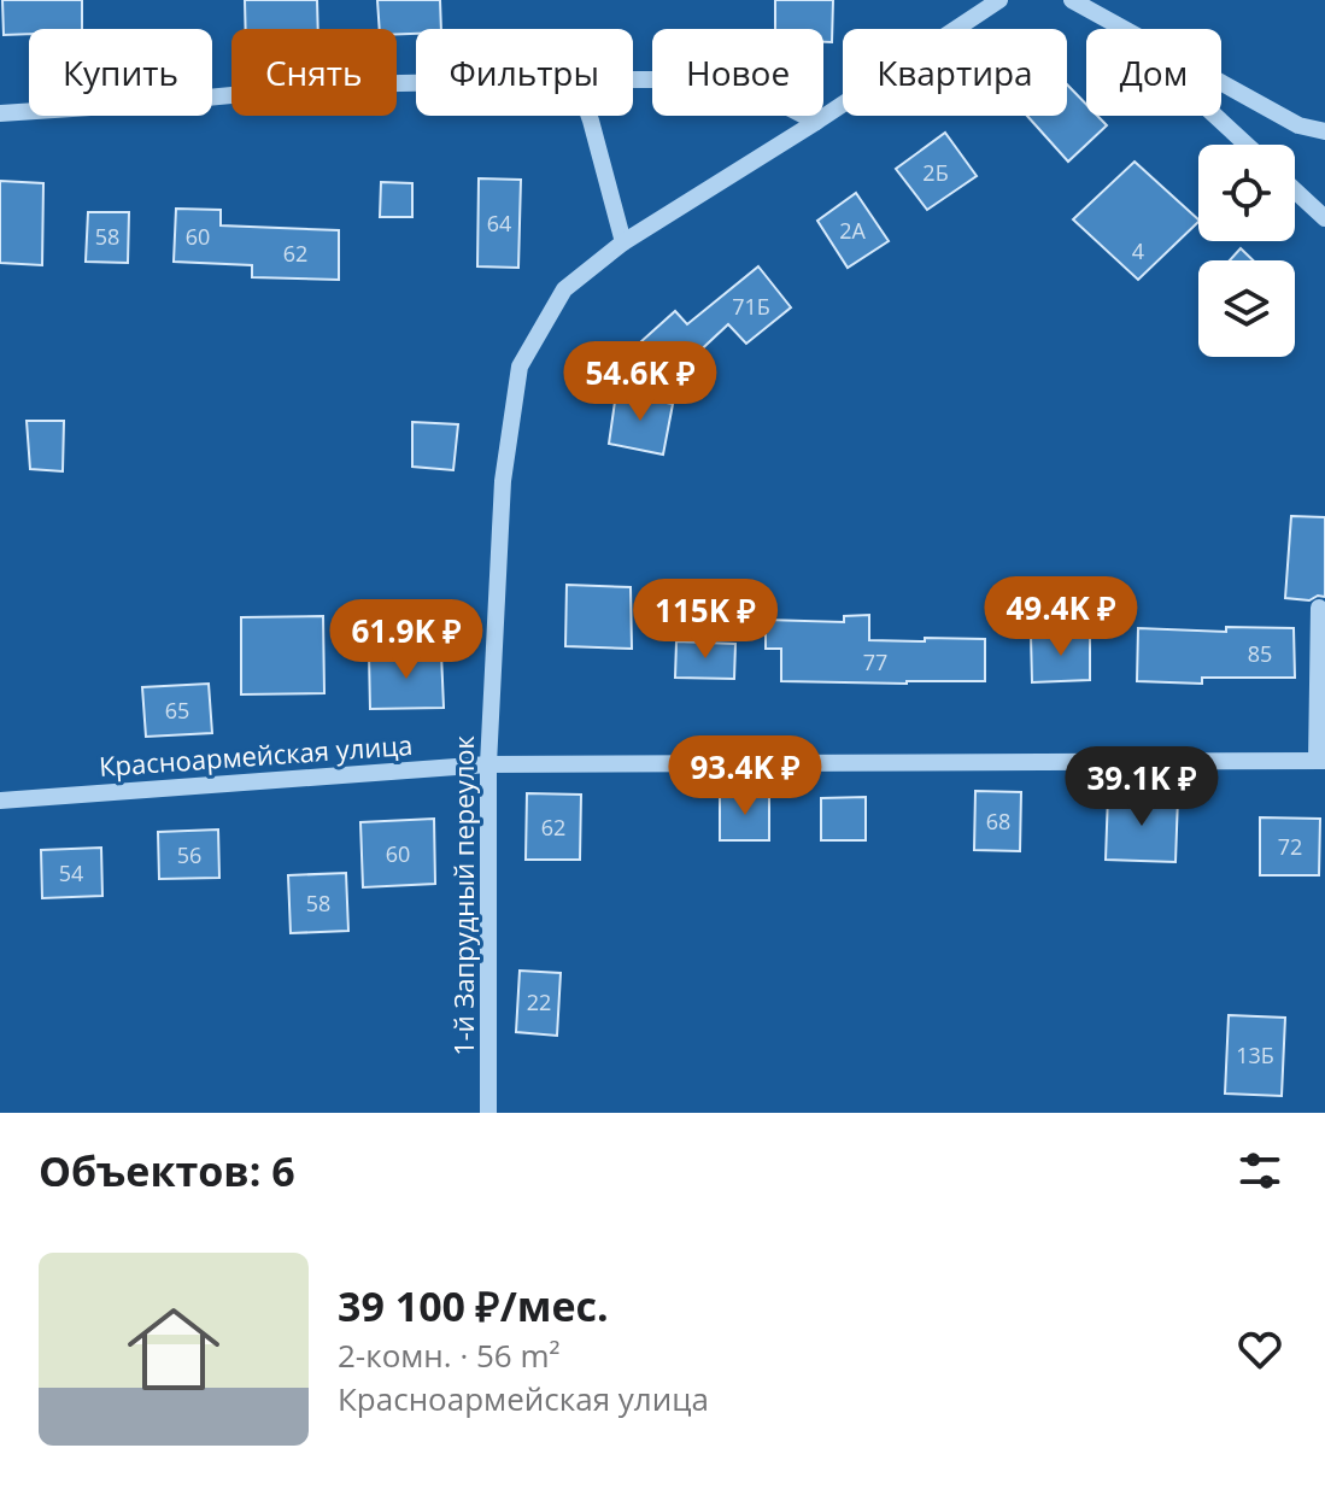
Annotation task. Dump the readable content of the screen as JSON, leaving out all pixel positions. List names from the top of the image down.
{
  "streets": {
    "street": ["Красноармейская улица", "1-й Запрудный переулок"]
  },
  "crossings": [
    ["Красноармейская улица", "1-й Запрудный переулок"]
  ],
  "house_numbers": [
    "2Б",
    "64",
    "2А",
    "58",
    "60",
    "4",
    "62",
    "71Б",
    "85",
    "77",
    "65",
    "68",
    "62",
    "72",
    "60",
    "56",
    "54",
    "58",
    "22",
    "13Б"
  ],
  "page": {
    "chip": [
      "Купить",
      "Снять",
      "Фильтры",
      "Новое",
      "Квартира",
      "Дом"
    ],
    "price": [
      "54.6K ₽",
      "49.4K ₽",
      "115K ₽",
      "61.9K ₽",
      "93.4K ₽",
      "39.1K ₽"
    ],
    "heading": "Объектов: 6",
    "list": [
      {
        "name": "39 100 ₽/мес.",
        "note": "2-комн. · 56 m² · Красноармейская улица"
      }
    ]
  }
}
